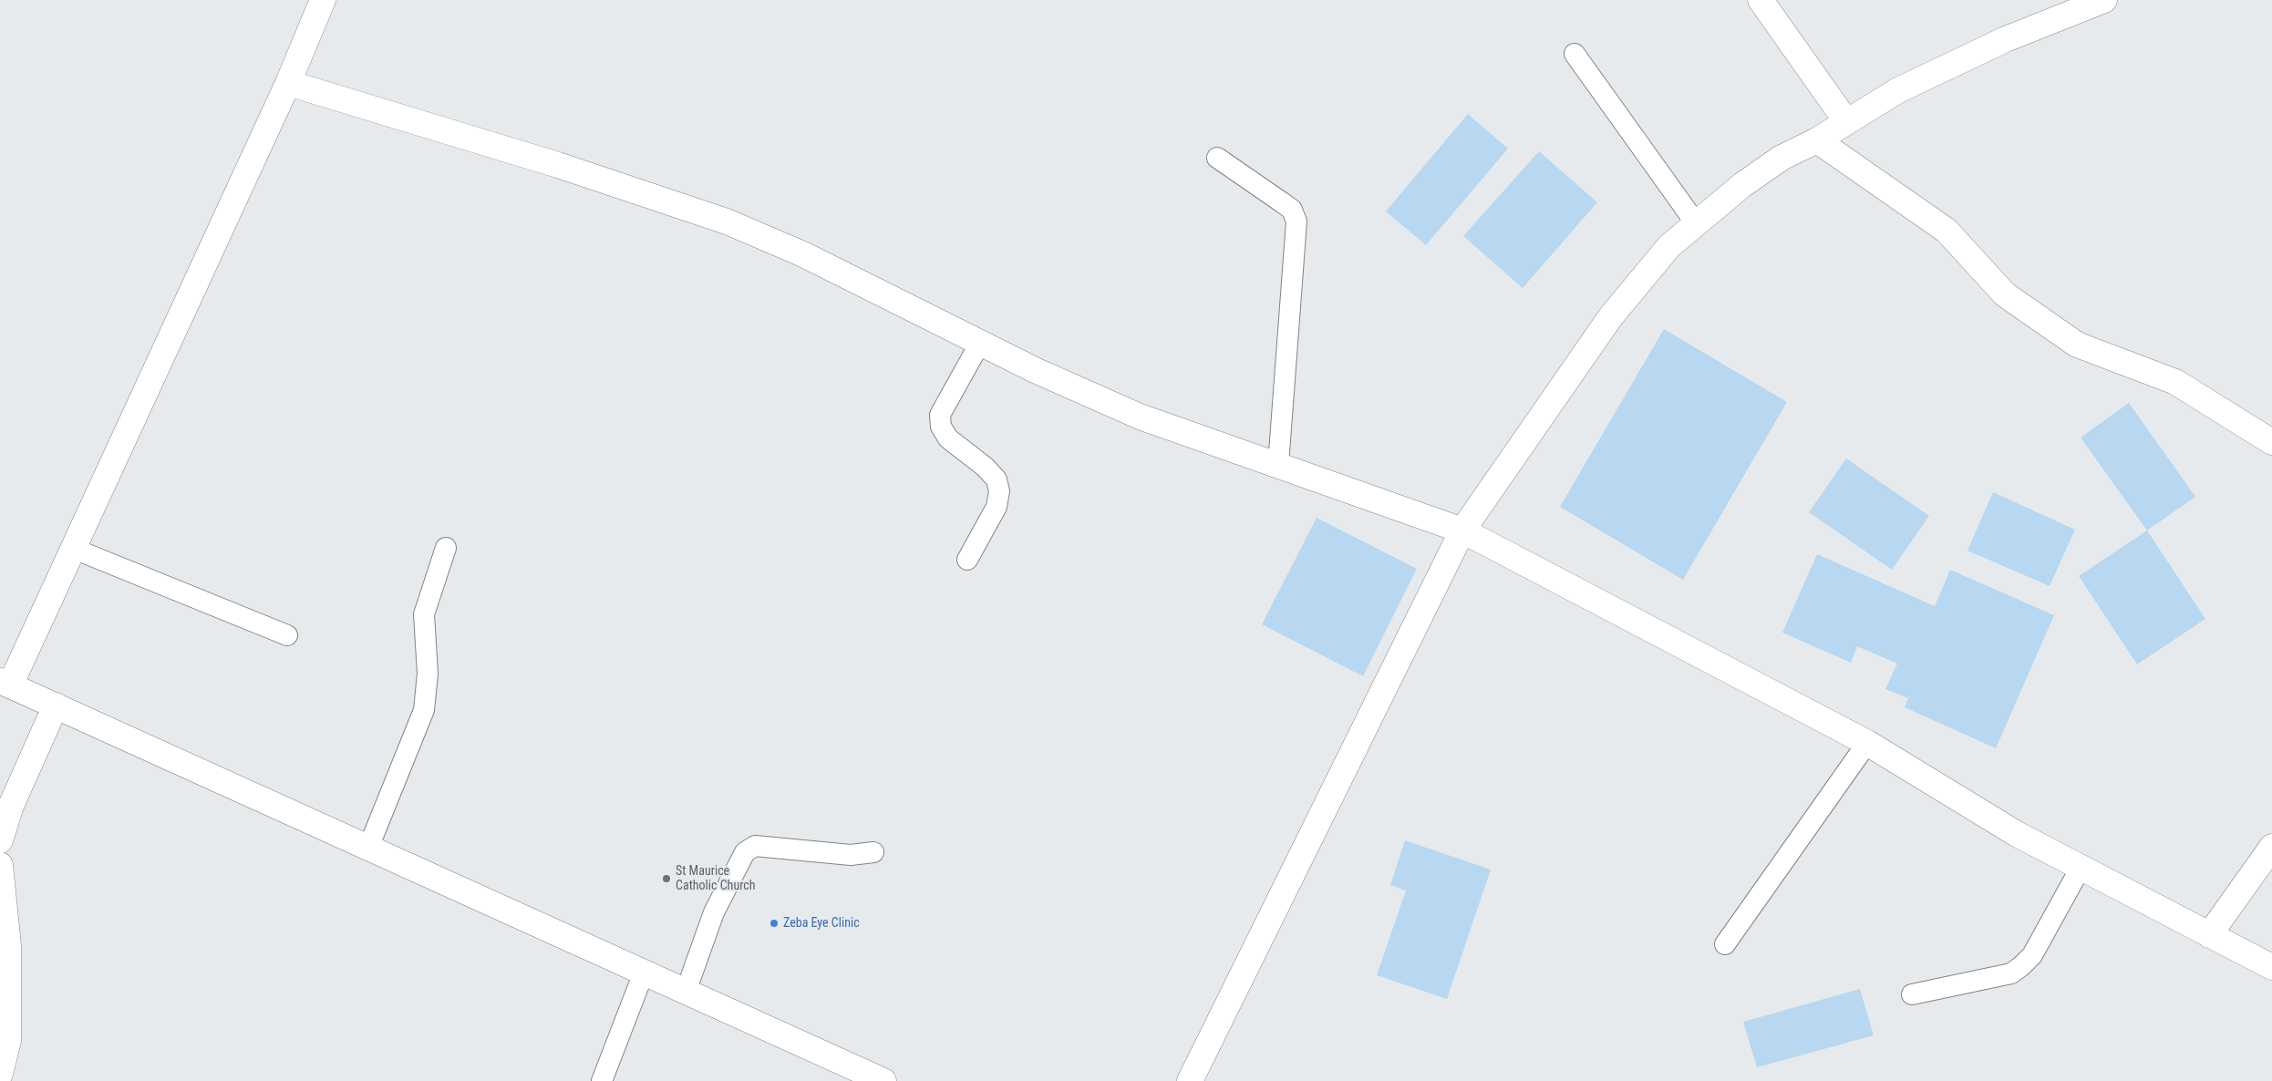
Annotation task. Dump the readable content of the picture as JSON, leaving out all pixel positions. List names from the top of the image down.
{
  "places": ["St Maurice Catholic Church", "Zeba Eye Clinic"]
}
